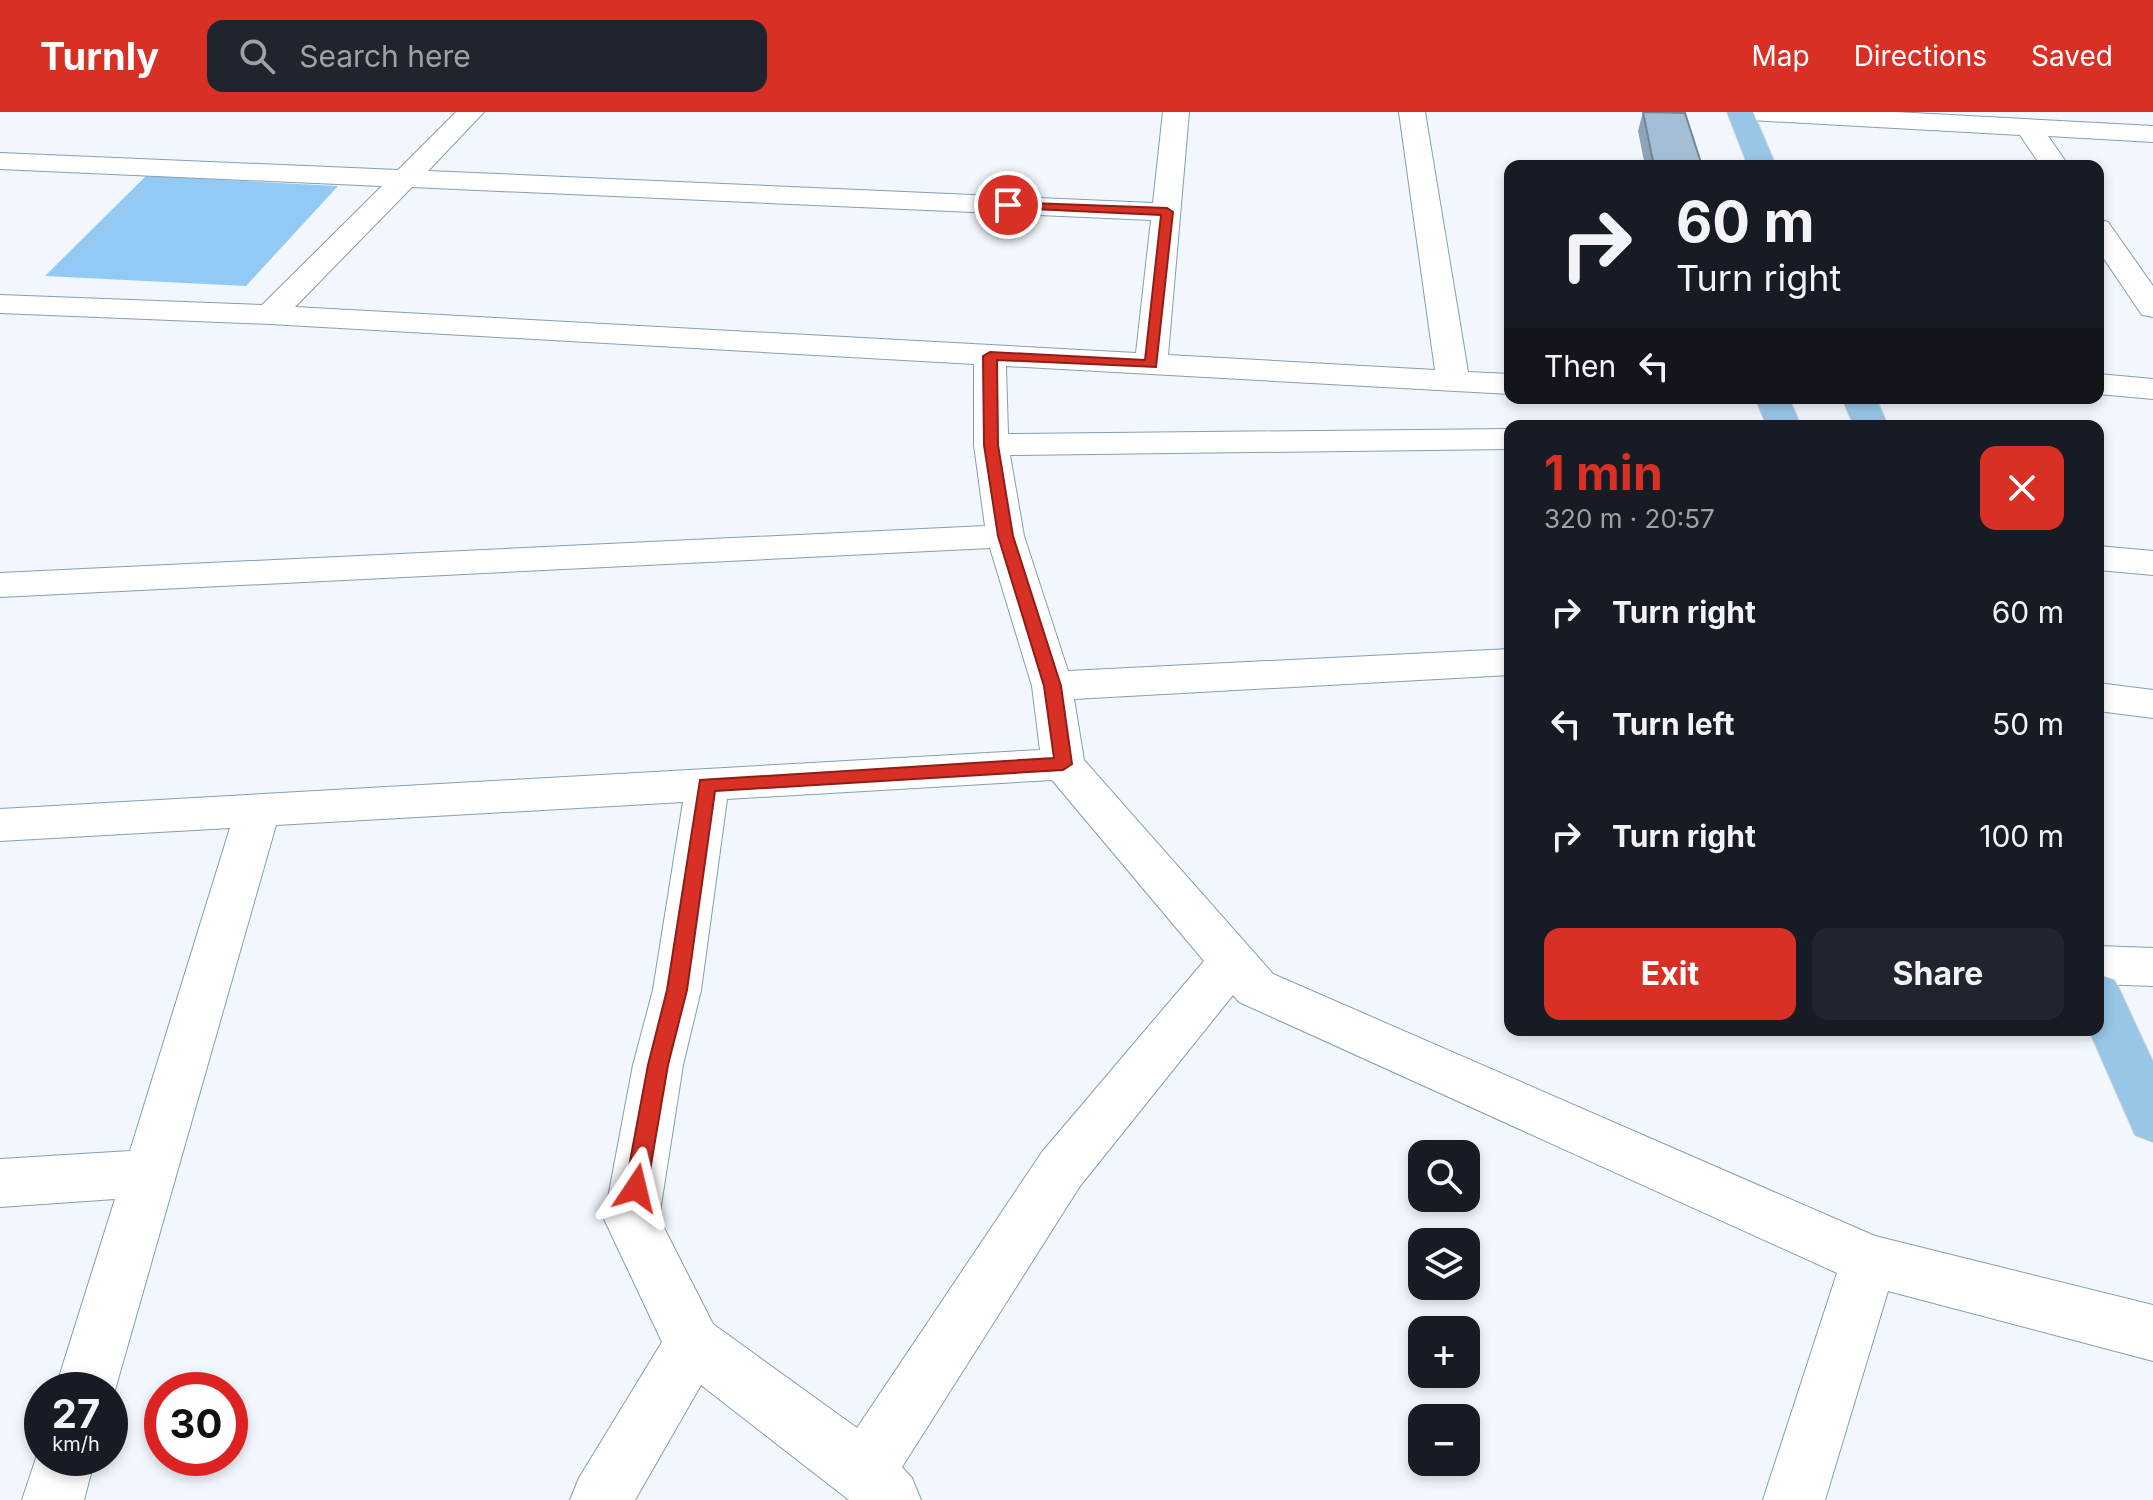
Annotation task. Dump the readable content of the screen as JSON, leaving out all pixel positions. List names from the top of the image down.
{
  "page": {
    "header": "Turnly",
    "search": "Search here",
    "nav": ["Map", "Directions", "Saved"],
    "turn": ["60 m", "Turn right"],
    "then": "Then",
    "heading": ["1 min", "320 m · 20:57"],
    "list": [
      {
        "name": "Turn right",
        "value": "60 m"
      },
      {
        "name": "Turn left",
        "value": "50 m"
      },
      {
        "name": "Turn right",
        "value": "100 m"
      }
    ],
    "buttons": ["Exit", "Share"],
    "map_buttons": ["+", "−"],
    "speed": "27 km/h",
    "limit": "30"
  }
}
